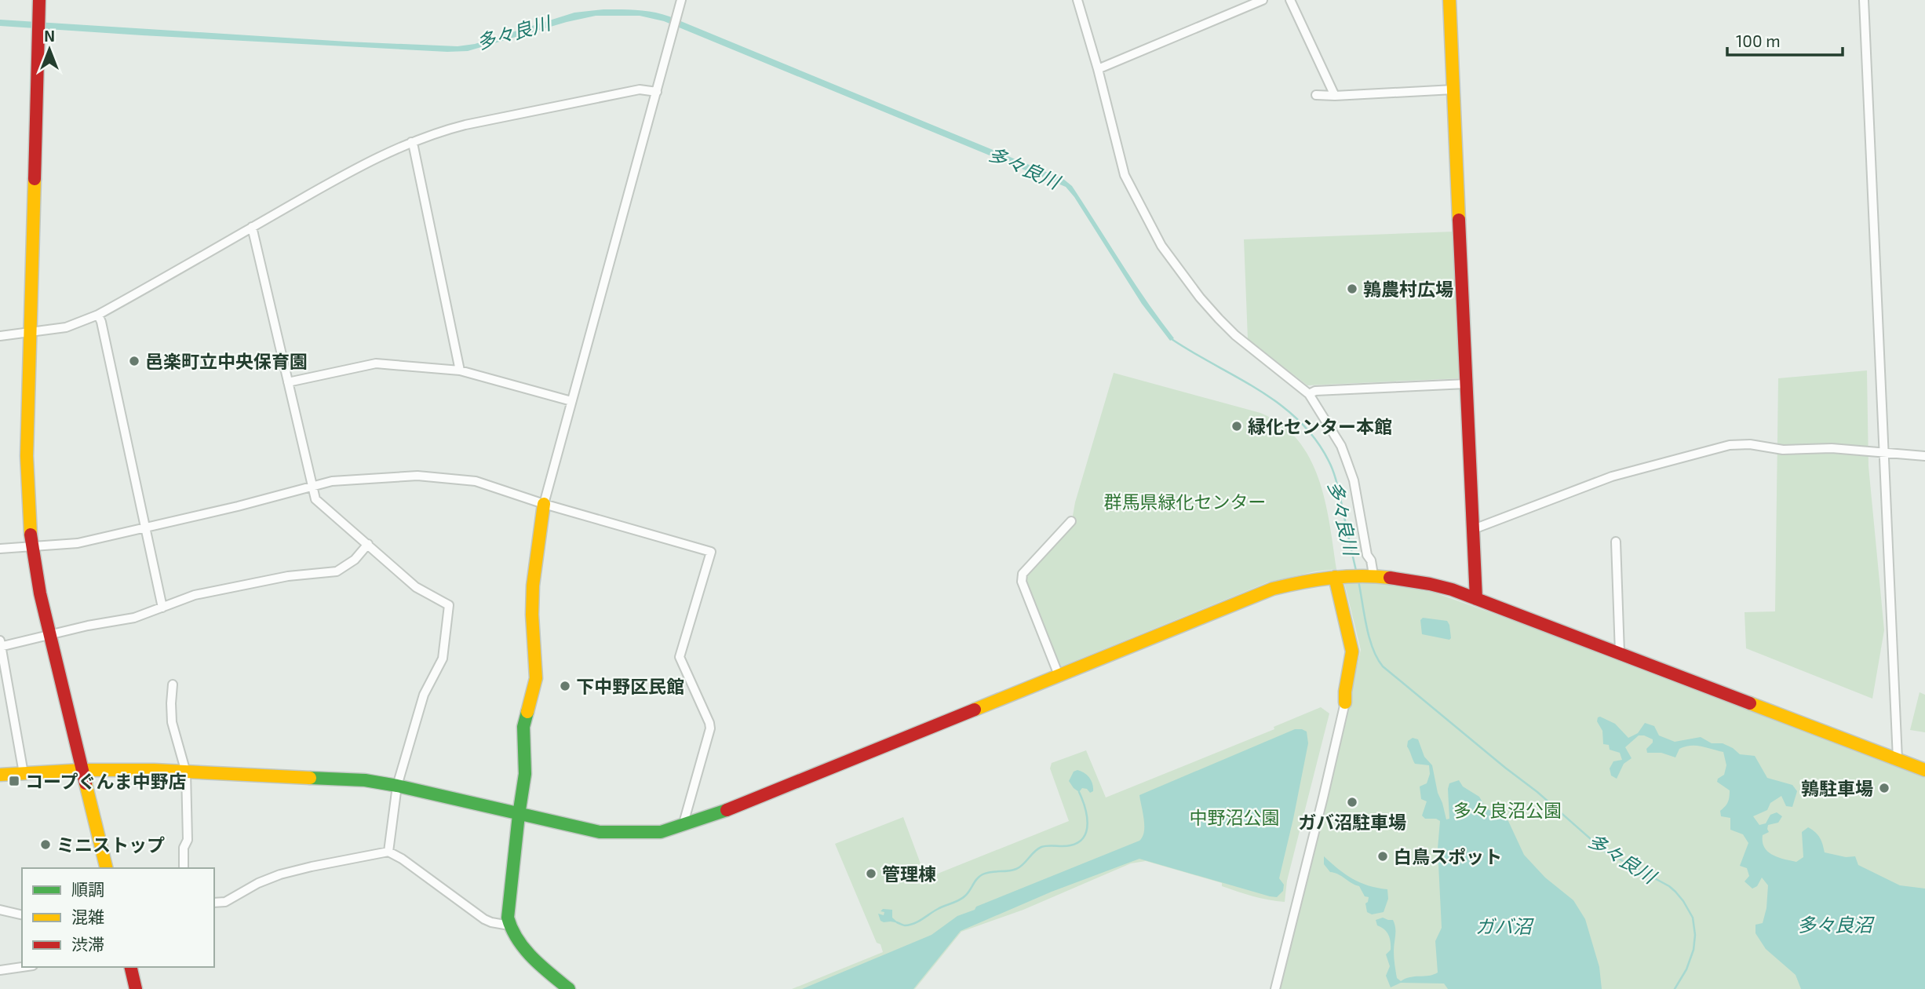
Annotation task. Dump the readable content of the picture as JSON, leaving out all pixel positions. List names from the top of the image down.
{
  "water": ["多々良川", "多々良沼", "ガバ沼"],
  "parks": ["群馬県緑化センター", "多々良沼公園", "中野沼公園"],
  "places": {
    "other": [
      "鶉農村広場",
      "邑楽町立中央保育園",
      "緑化センター本館",
      "下中野区民館",
      "鶉駐車場",
      "ガバ沼駐車場",
      "ミニストップ",
      "白鳥スポット",
      "管理棟"
    ],
    "transit": ["コープぐんま中野店"]
  },
  "legend": ["順調", "混雑", "渋滞"],
  "scale_bar": "100 m",
  "north": "top"
}
